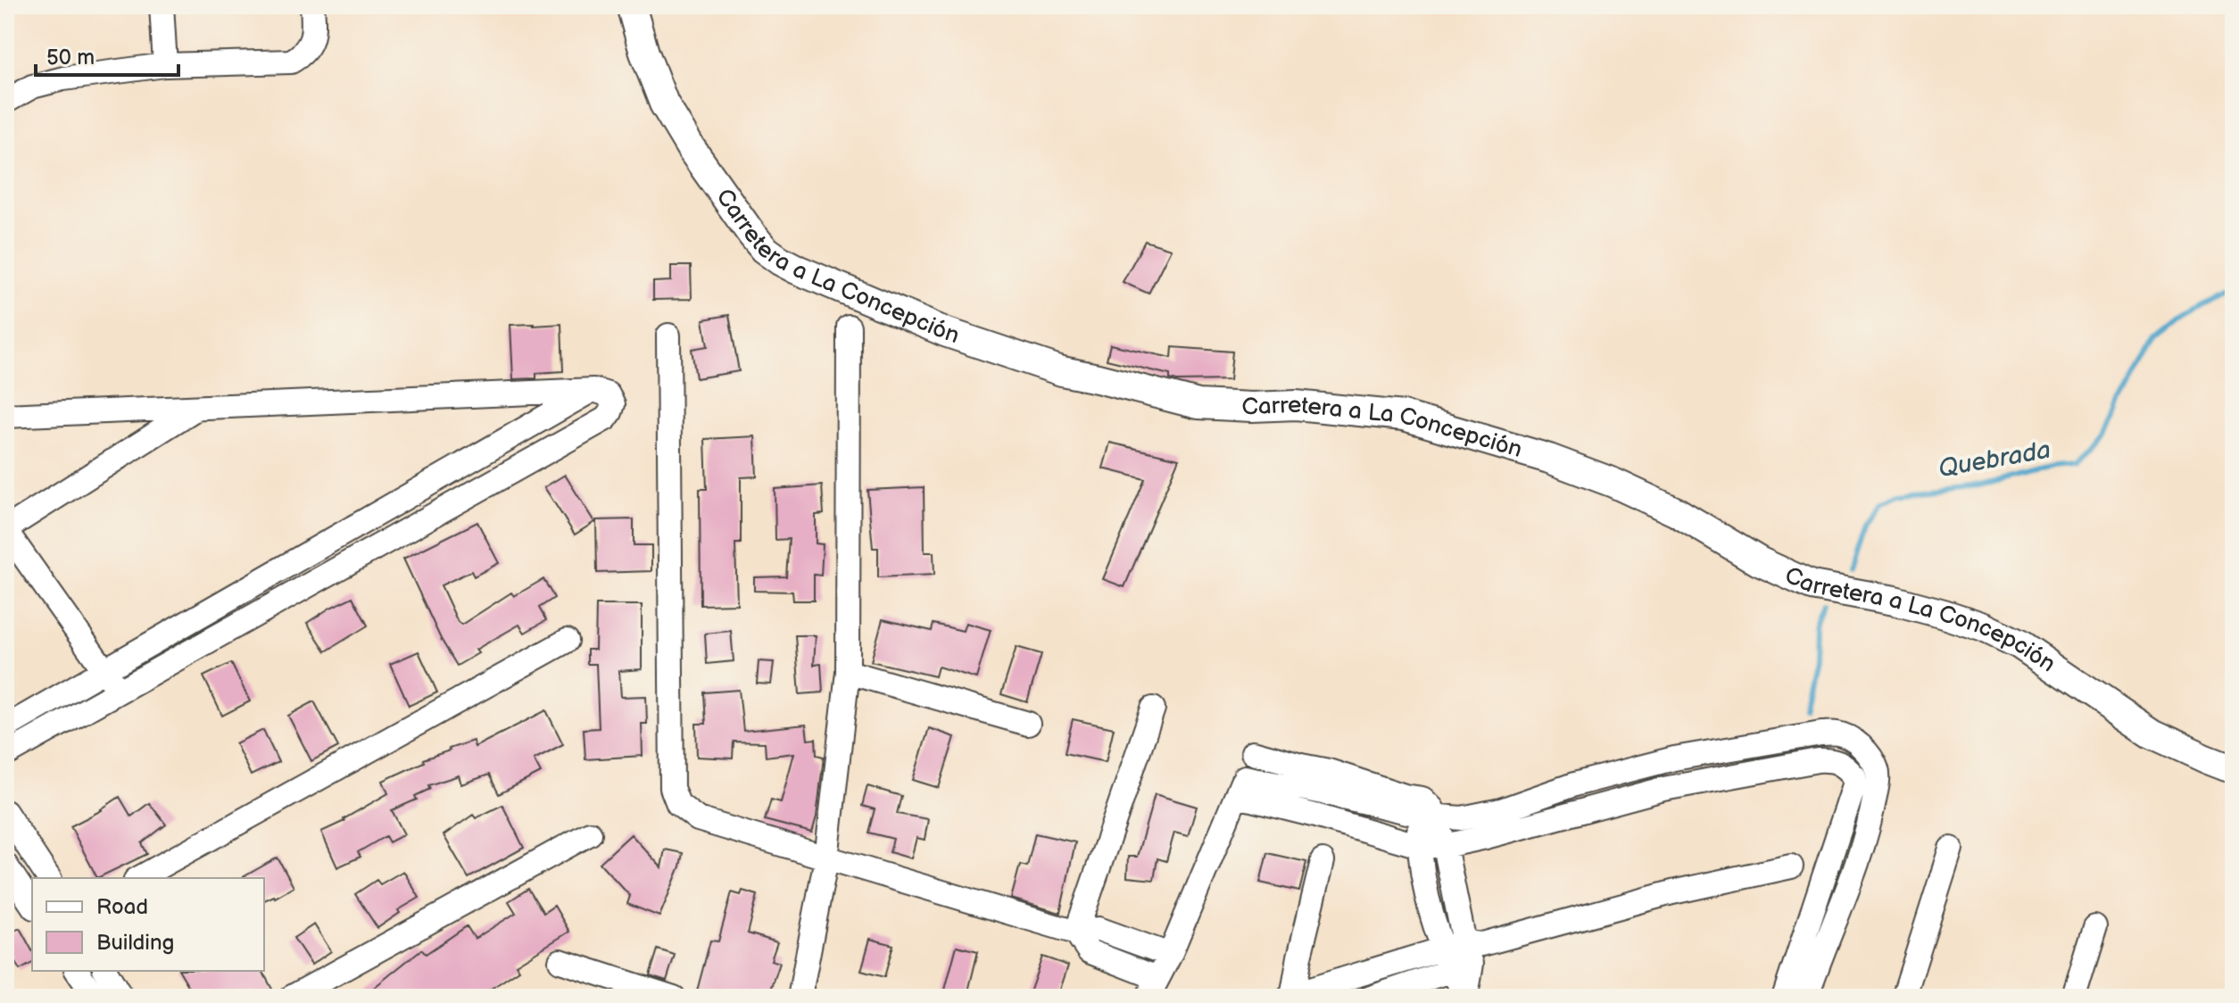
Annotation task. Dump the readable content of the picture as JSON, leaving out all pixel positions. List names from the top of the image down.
{
  "streets": {
    "main road": ["Carretera a La Concepción"]
  },
  "water": ["Quebrada"],
  "legend": ["Road", "Building"],
  "scale_bar": "50 m"
}
